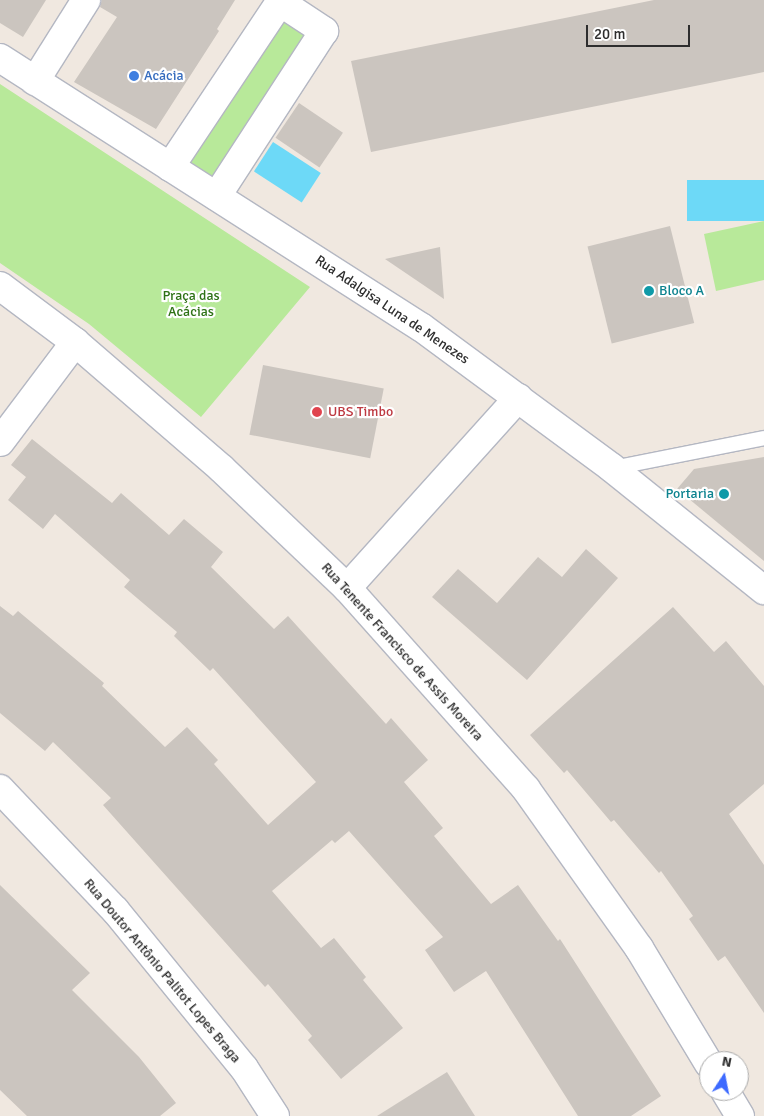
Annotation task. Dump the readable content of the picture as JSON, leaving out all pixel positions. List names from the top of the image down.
{
  "streets": {
    "street": ["Rua Adalgisa Luna de Menezes", "Rua Tenente Francisco de Assis Moreira", "Rua Doutor Antônio Palitot Lopes Braga"]
  },
  "parks": ["Praça das Acácias"],
  "places": [
    "Acácia",
    "Bloco A",
    "UBS Timbo",
    "Portaria"
  ],
  "scale_bar": "20 m",
  "north": "top"
}
